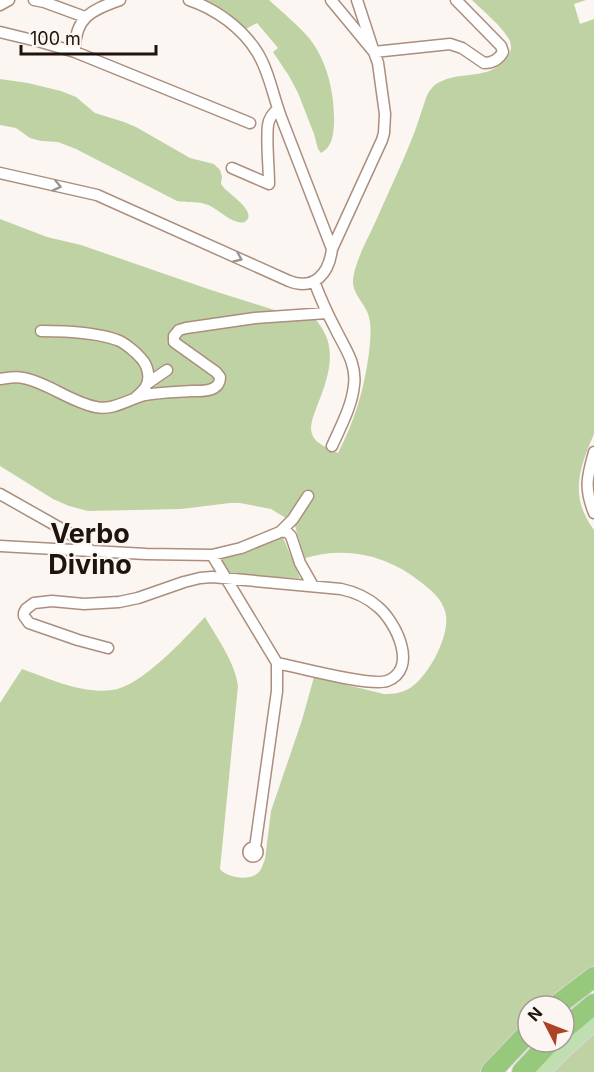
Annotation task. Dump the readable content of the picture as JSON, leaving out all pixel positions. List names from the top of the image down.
{
  "districts": ["Verbo Divino"],
  "scale_bar": "100 m",
  "north": "top left"
}
